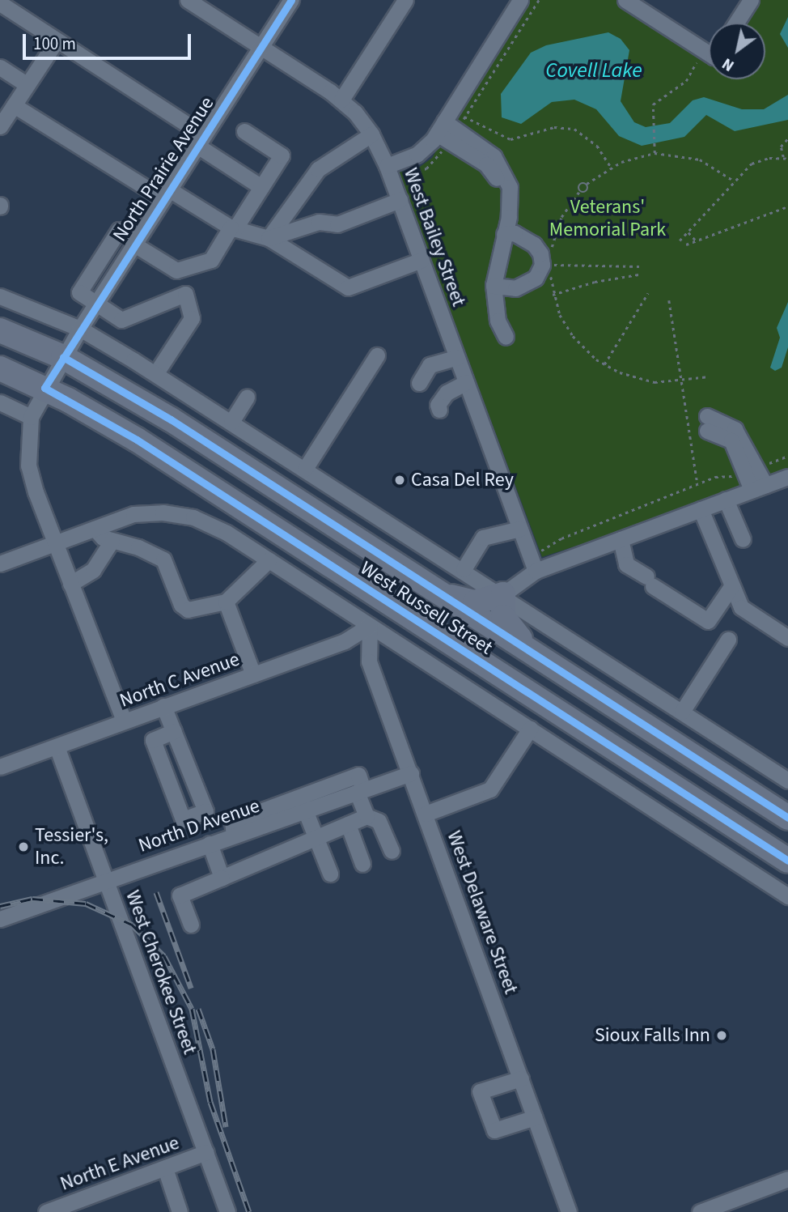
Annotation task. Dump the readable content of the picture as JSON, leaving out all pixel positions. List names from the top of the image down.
{
  "streets": {
    "highway": ["West Russell Street"],
    "street": [
      "North Prairie Avenue",
      "West Bailey Street",
      "North C Avenue",
      "North D Avenue",
      "West Delaware Street",
      "West Cherokee Street",
      "North E Avenue"
    ]
  },
  "crossings": [
    ["North Prairie Avenue", "West Bailey Street"],
    ["North C Avenue", "West Delaware Street"],
    ["North C Avenue", "West Cherokee Street"],
    ["North D Avenue", "West Cherokee Street"],
    ["West Cherokee Street", "North E Avenue"]
  ],
  "water": ["Covell Lake"],
  "parks": ["Veterans' Memorial Park"],
  "places": ["Casa Del Rey", "Tessier's, Inc.", "Sioux Falls Inn"],
  "scale_bar": "100 m",
  "north": "bottom left"
}
